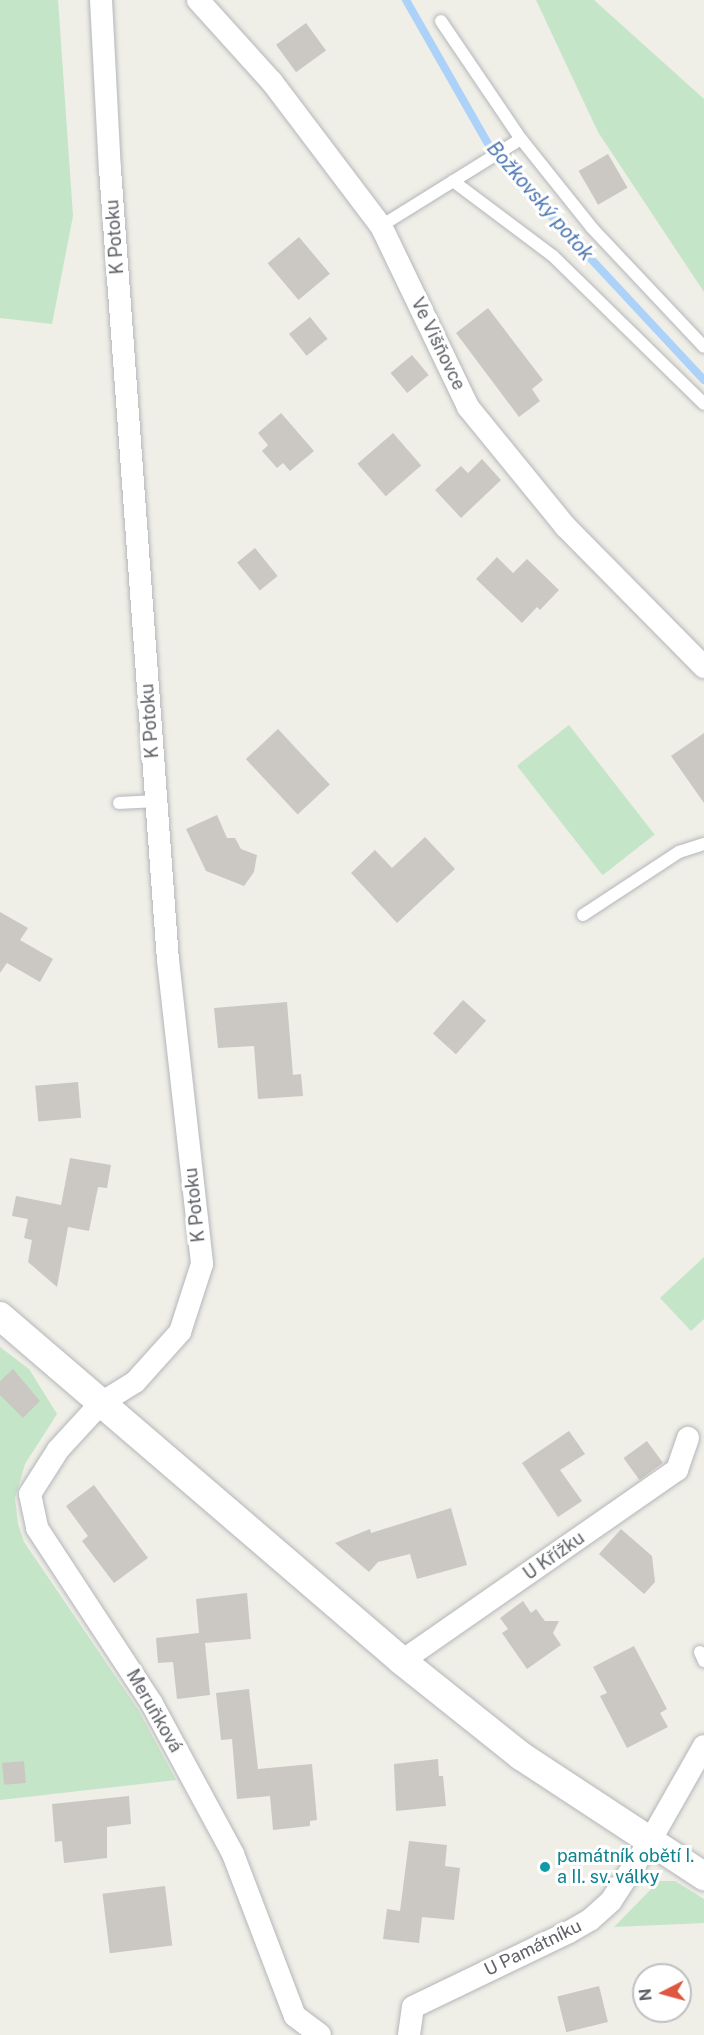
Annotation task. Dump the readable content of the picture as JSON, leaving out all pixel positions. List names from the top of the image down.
{
  "streets": {
    "street": [
      "K Potoku",
      "Ve Višňovce",
      "U Křížku",
      "Meruňková",
      "U Památníku"
    ]
  },
  "crossings": [
    ["K Potoku", "Meruňková"]
  ],
  "water": ["Božkovský potok"],
  "places": ["památník obětí I. a II. sv. války"],
  "north": "left"
}
